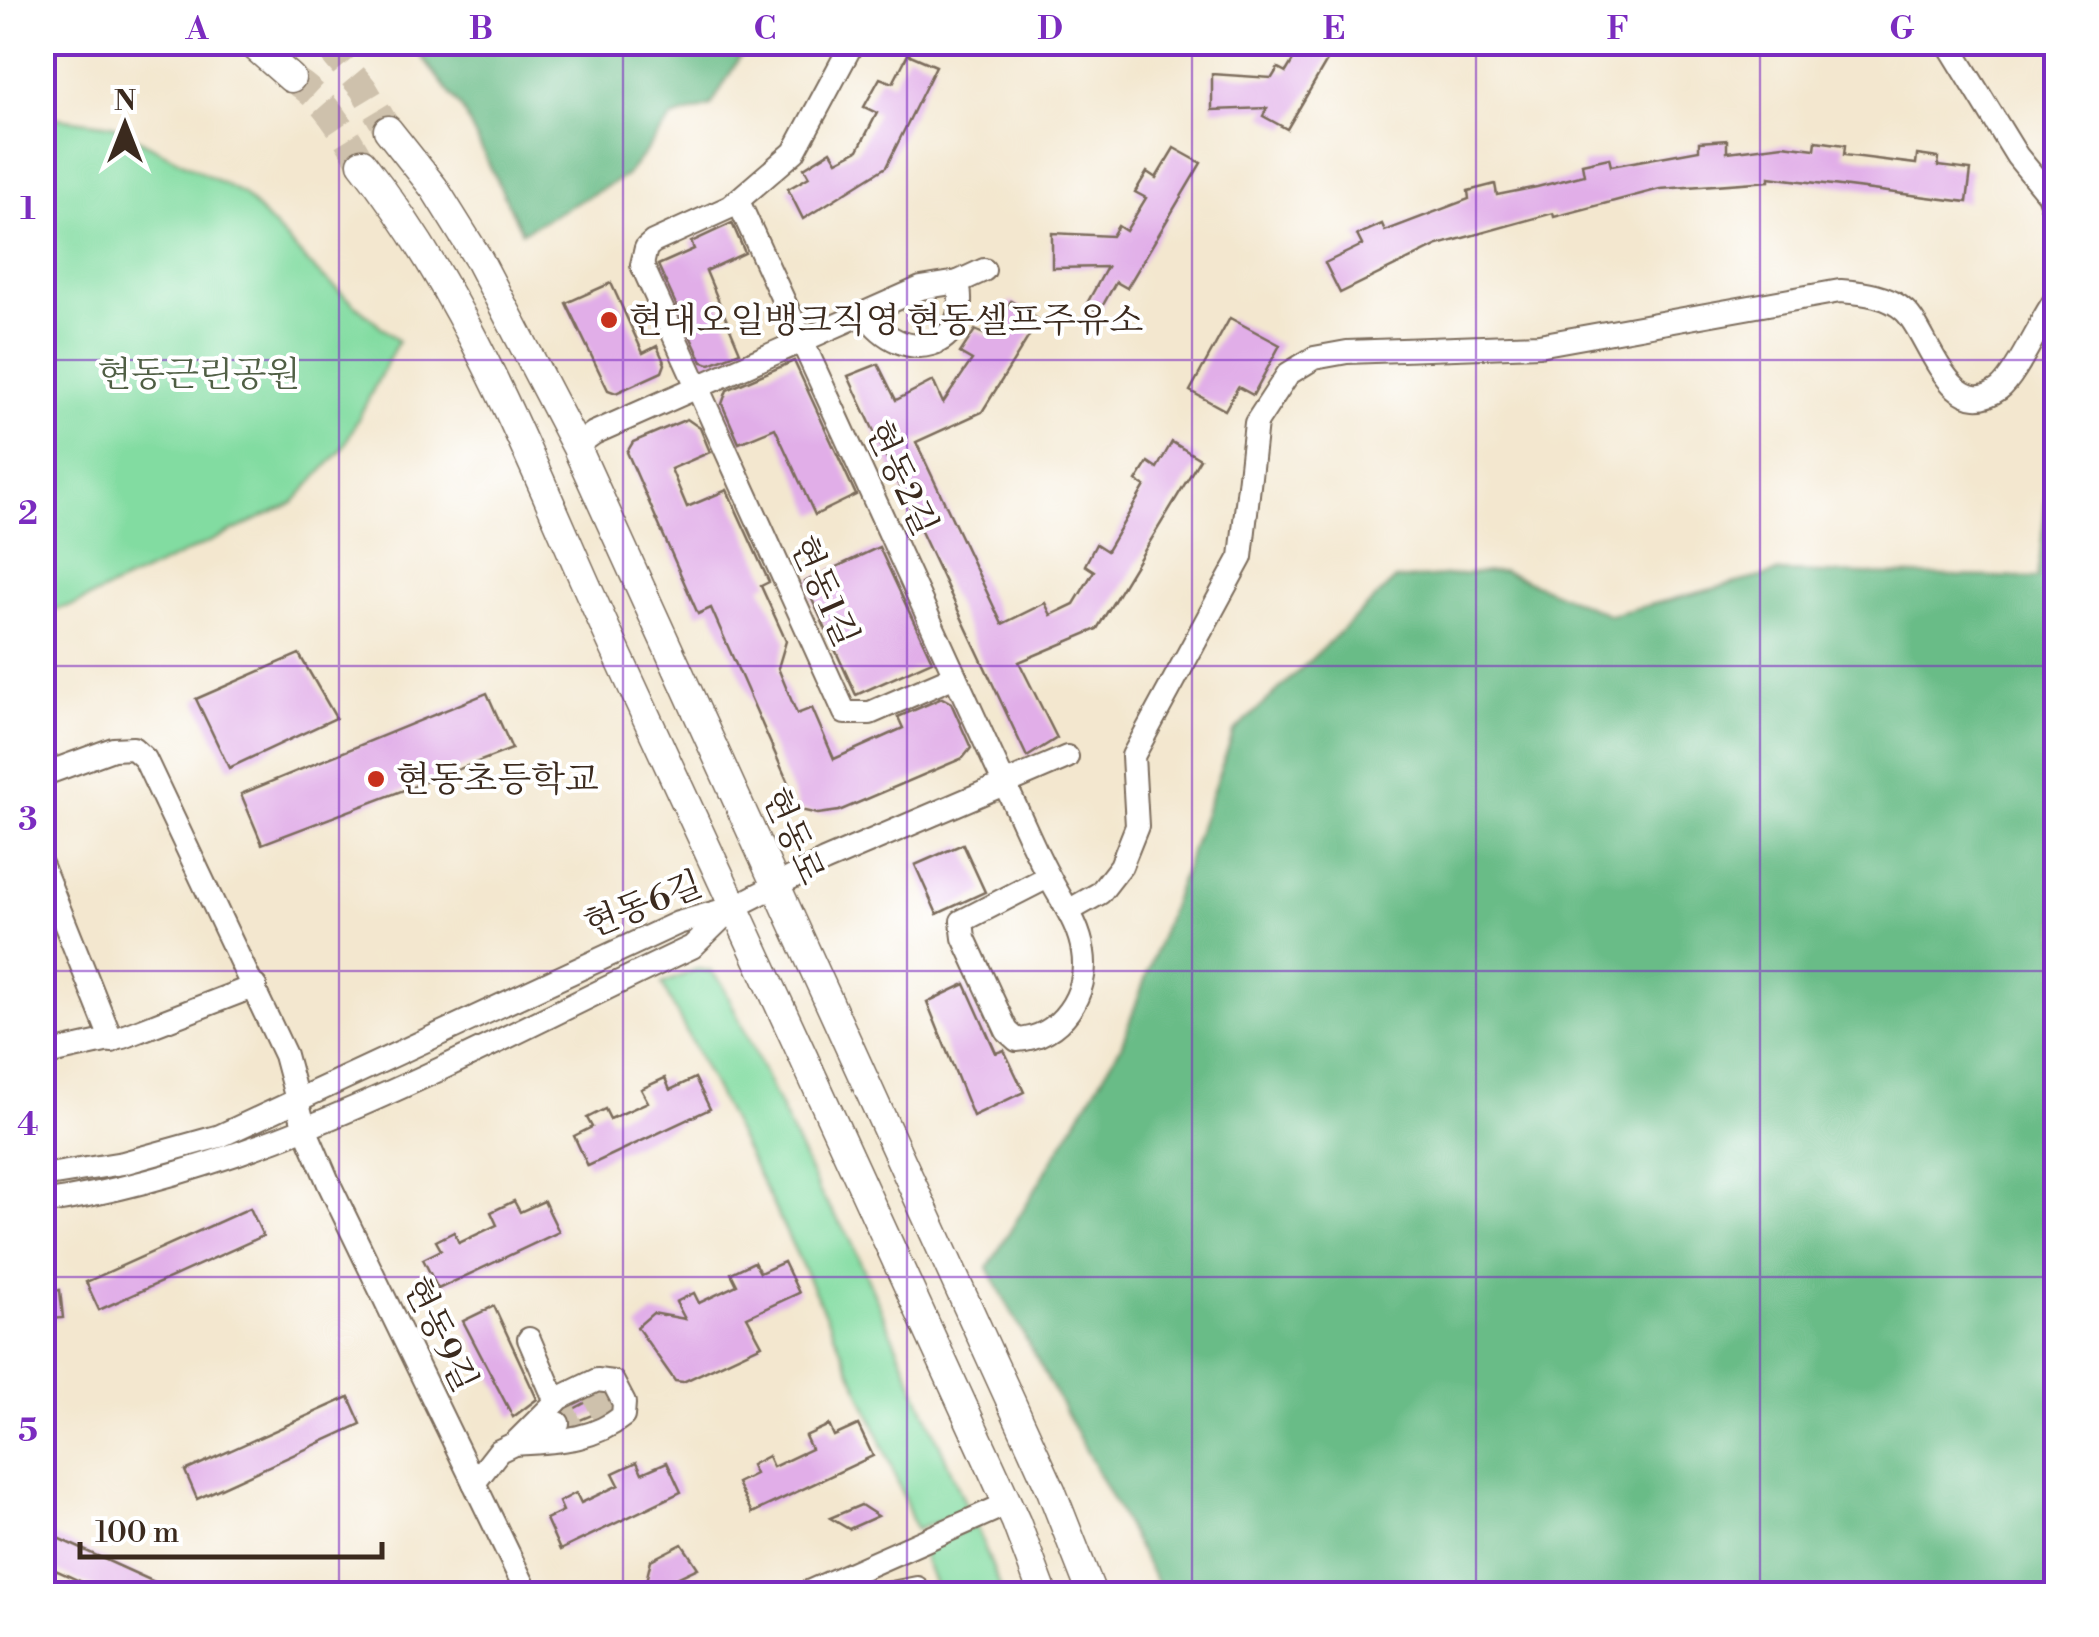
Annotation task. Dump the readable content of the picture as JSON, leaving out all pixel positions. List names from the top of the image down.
{
  "streets": {
    "main road": ["현동로"],
    "street": [
      "현동2길",
      "현동1길",
      "현동6길",
      "현동9길"
    ]
  },
  "crossings": [
    ["현동2길", "현동1길"],
    ["현동6길", "현동9길"]
  ],
  "parks": ["현동근린공원"],
  "places": ["현대오일뱅크직영 현동셀프주유소", "현동초등학교"],
  "scale_bar": "100 m",
  "north": "top",
  "grid": {
    "columns": [
      "A",
      "B",
      "C",
      "D",
      "E",
      "F",
      "G"
    ],
    "rows": [
      "1",
      "2",
      "3",
      "4",
      "5"
    ]
  }
}
